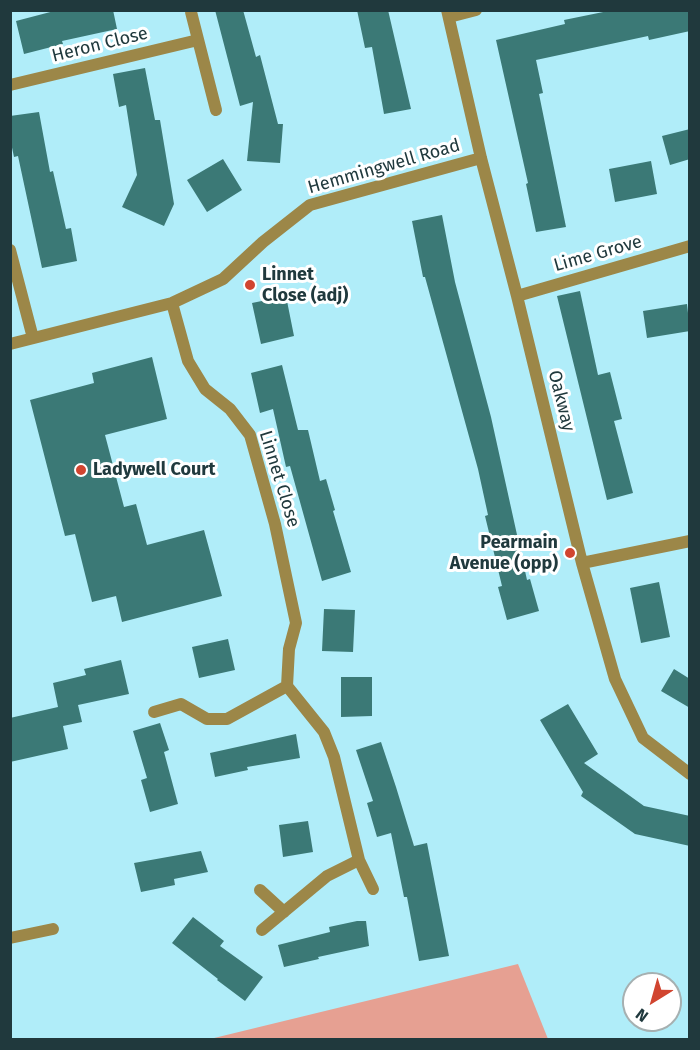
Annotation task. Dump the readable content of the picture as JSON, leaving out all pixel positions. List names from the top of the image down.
{
  "streets": {
    "street": [
      "Heron Close",
      "Hemmingwell Road",
      "Lime Grove",
      "Oakway",
      "Linnet Close"
    ]
  },
  "crossings": [
    ["Hemmingwell Road", "Oakway"],
    ["Hemmingwell Road", "Linnet Close"],
    ["Lime Grove", "Oakway"]
  ],
  "places": ["Linnet Close (adj)", "Ladywell Court", "Pearmain Avenue (opp)"],
  "north": "bottom left"
}
